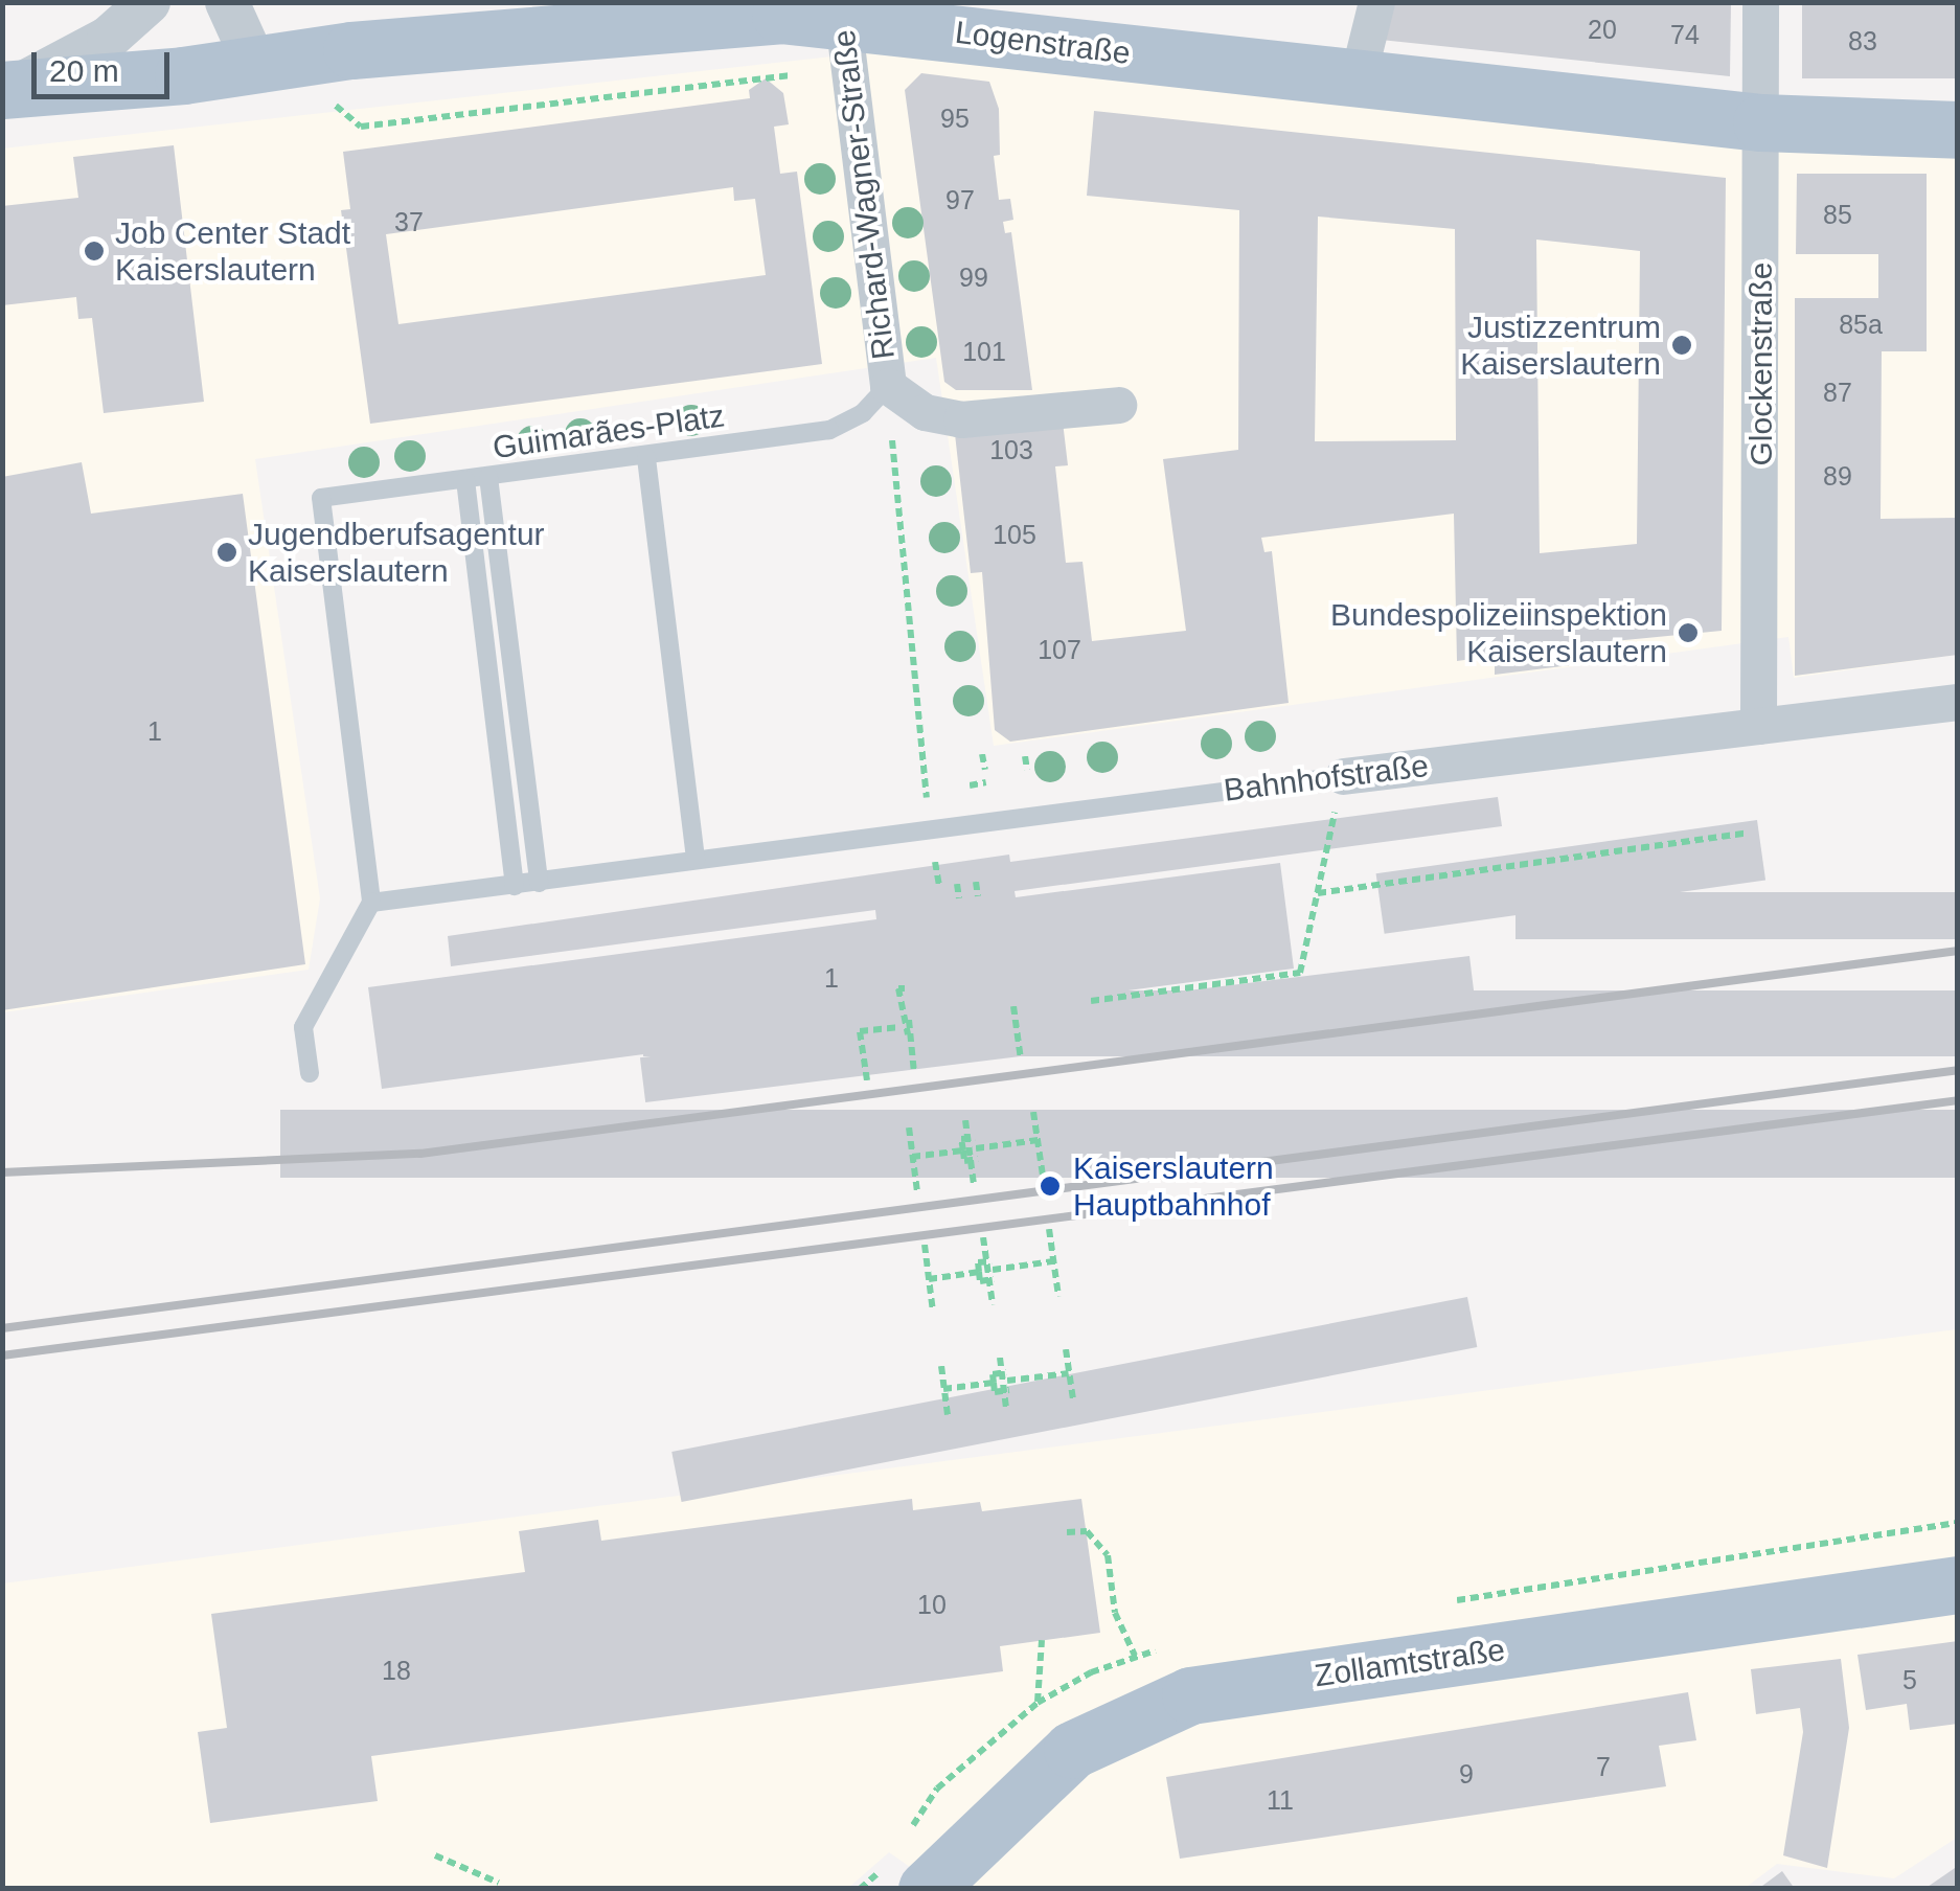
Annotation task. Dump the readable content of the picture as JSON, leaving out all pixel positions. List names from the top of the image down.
{
  "streets": {
    "main road": ["Logenstraße", "Zollamtstraße"],
    "street": ["Richard-Wagner-Straße", "Glockenstraße", "Bahnhofstraße"],
    "lane": ["Guimarães-Platz"]
  },
  "crossings": [
    ["Logenstraße", "Richard-Wagner-Straße"],
    ["Logenstraße", "Glockenstraße"],
    ["Richard-Wagner-Straße", "Guimarães-Platz"],
    ["Glockenstraße", "Bahnhofstraße"]
  ],
  "places": [
    "Job Center Stadt Kaiserslautern",
    "Justizzentrum Kaiserslautern",
    "Jugendberufsagentur Kaiserslautern",
    "Bundespolizeiinspektion Kaiserslautern",
    "Kaiserslautern Hauptbahnhof"
  ],
  "house_numbers": [
    "20",
    "74",
    "83",
    "95",
    "97",
    "85",
    "37",
    "99",
    "85a",
    "101",
    "87",
    "103",
    "89",
    "105",
    "107",
    "1",
    "1",
    "10",
    "18",
    "5",
    "7",
    "9",
    "11"
  ],
  "scale_bar": "20 m"
}
